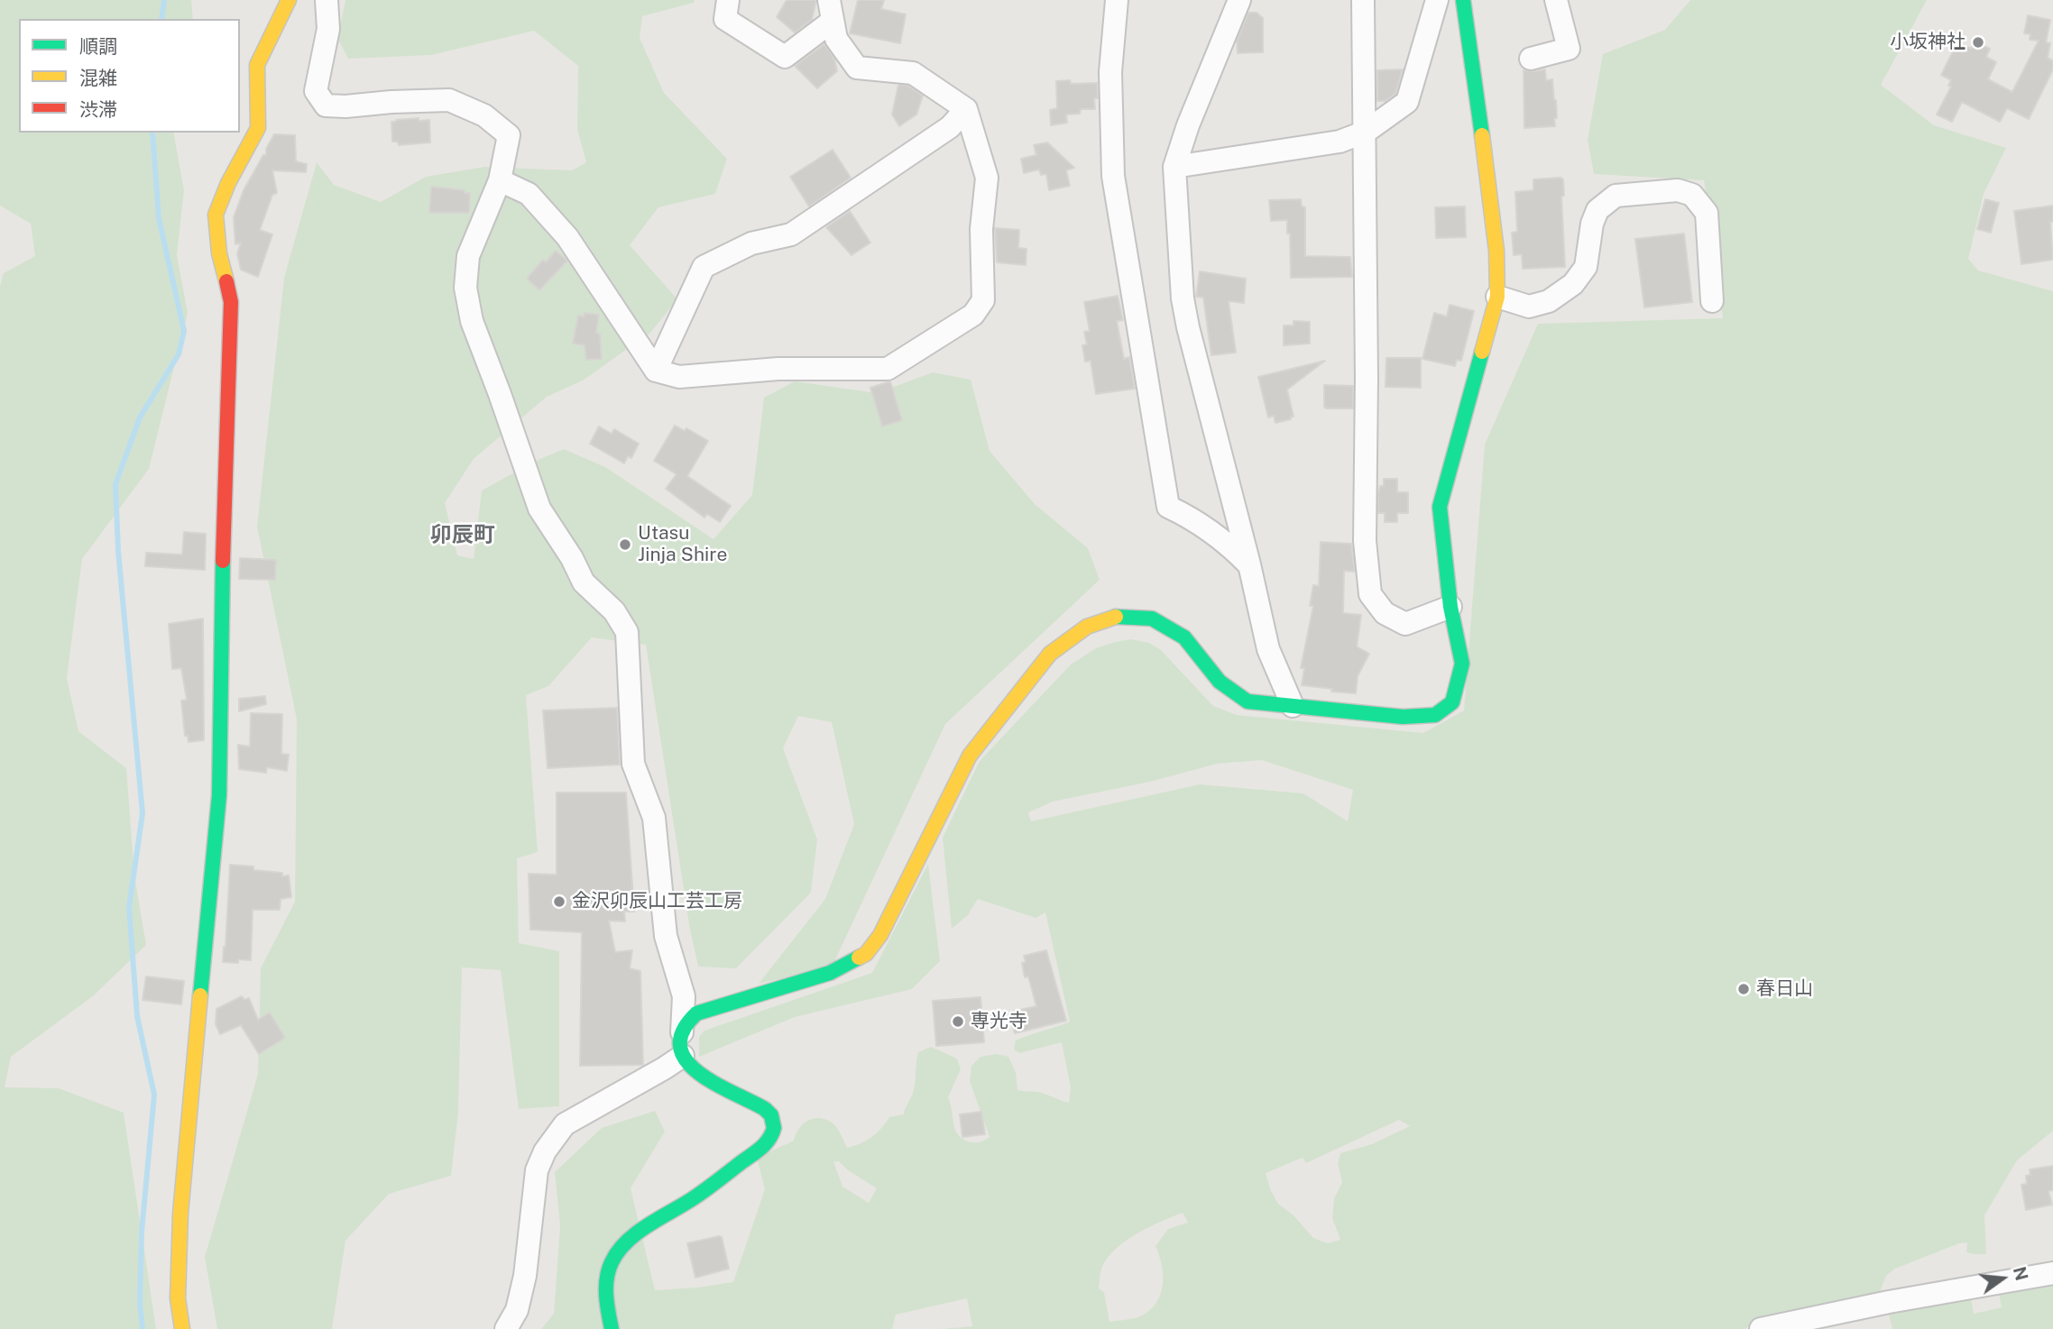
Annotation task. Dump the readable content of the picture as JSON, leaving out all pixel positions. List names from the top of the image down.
{
  "districts": ["卯辰町"],
  "places": [
    "小坂神社",
    "Utasu Jinja Shire",
    "金沢卯辰山工芸工房",
    "春日山",
    "専光寺"
  ],
  "legend": ["順調", "混雑", "渋滞"],
  "north": "right"
}
